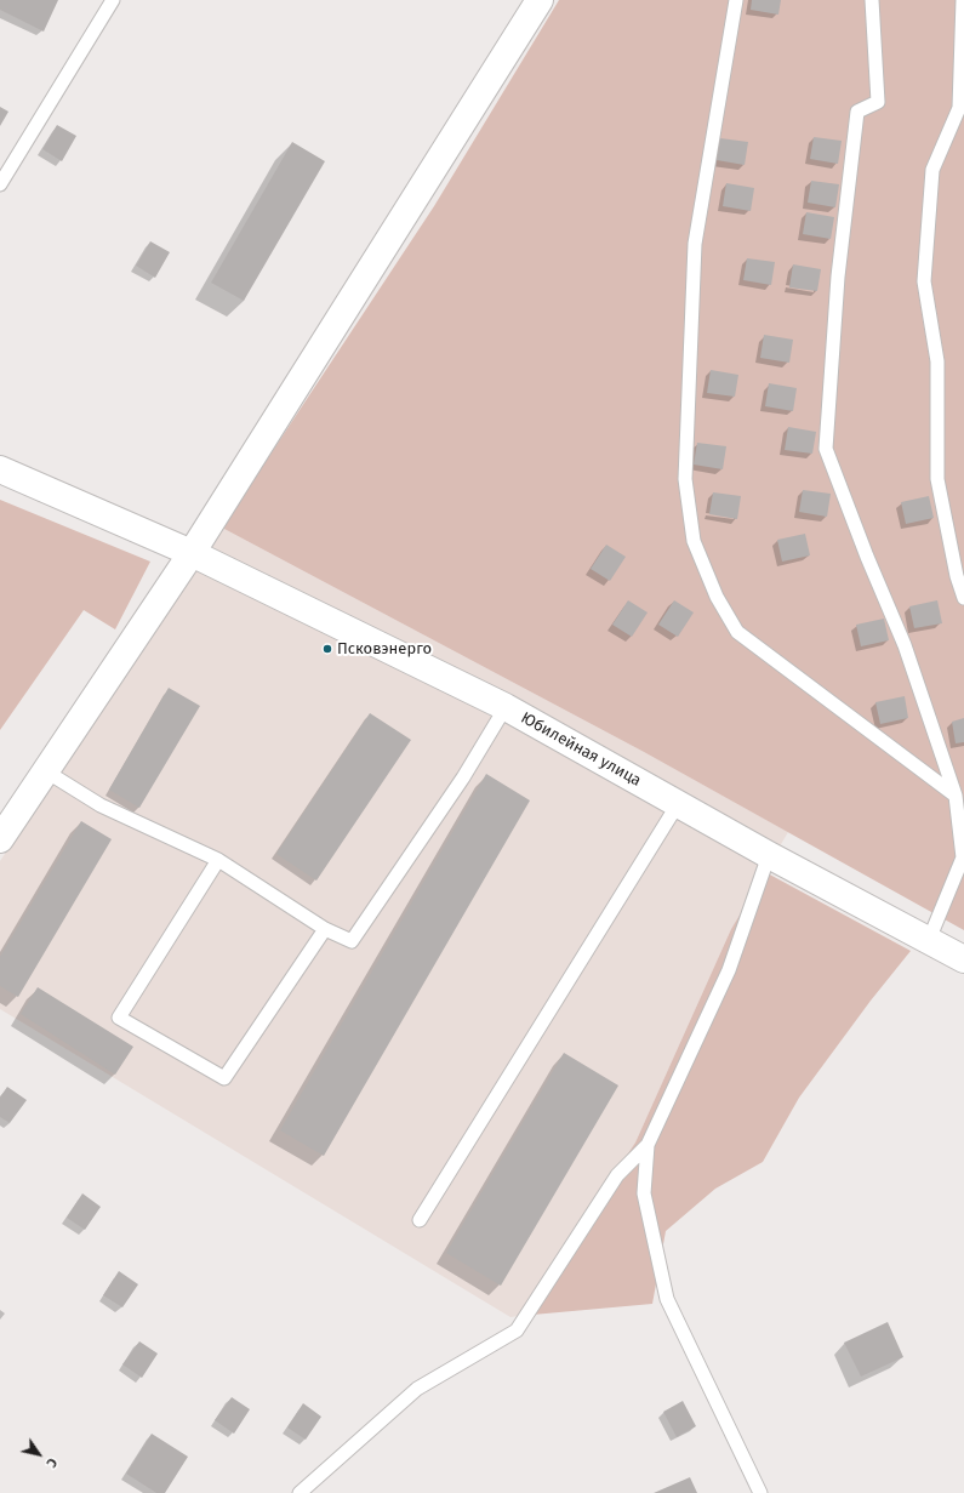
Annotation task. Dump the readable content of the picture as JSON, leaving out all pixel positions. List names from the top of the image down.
{
  "streets": {
    "street": ["Юбилейная улица"]
  },
  "places": ["Псковэнерго"],
  "north": "bottom right"
}
